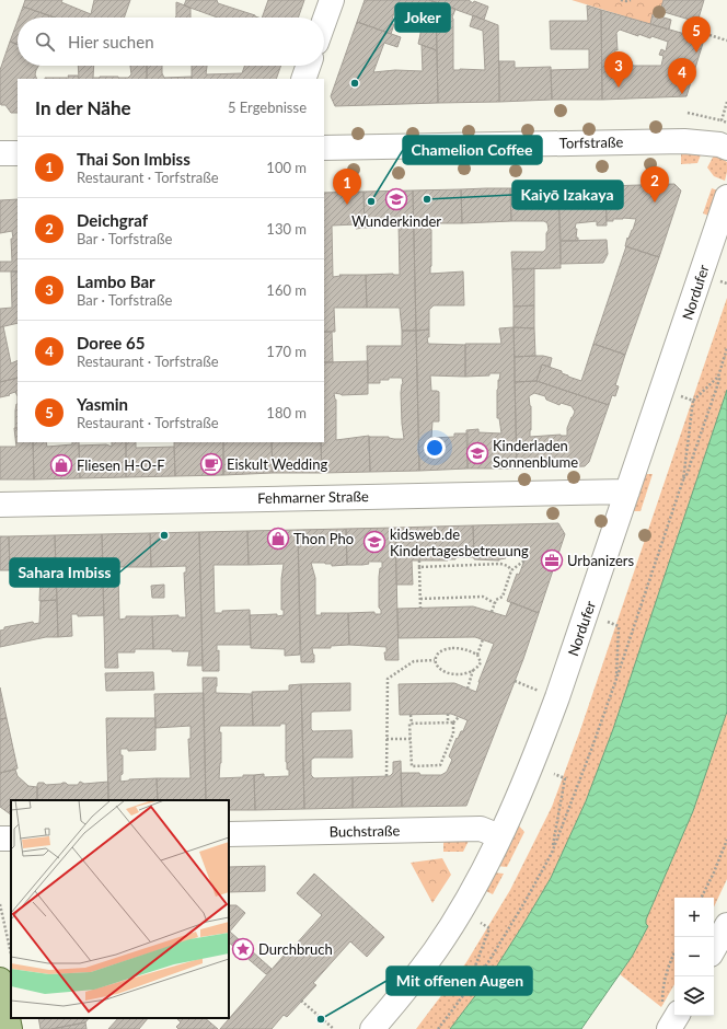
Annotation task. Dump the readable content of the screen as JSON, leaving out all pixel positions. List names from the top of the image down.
{
  "streets": {
    "street": [
      "Torfstraße",
      "Nordufer",
      "Fehmarner Straße",
      "Buchstraße"
    ]
  },
  "crossings": [
    ["Nordufer", "Fehmarner Straße"],
    ["Nordufer", "Buchstraße"]
  ],
  "places": {
    "other": [
      "Joker",
      "Kaiyō Izakaya",
      "Chamelion Coffee",
      "Sahara Imbiss",
      "Mit offenen Augen"
    ],
    "school or university": ["Wunderkinder", "Kinderladen Sonnenblume", "kidsweb.de Kindertagesbetreuung"],
    "cafe": ["Eiskult Wedding"],
    "shop": ["Fliesen H-O-F", "Thon Pho"],
    "office": ["Urbanizers"],
    "place": ["Durchbruch"]
  },
  "page": {
    "pins": [
      "5",
      "3",
      "4",
      "2",
      "1"
    ],
    "search": "Hier suchen",
    "heading": ["In der Nähe", "5 Ergebnisse"],
    "list": [
      {
        "mark": "1",
        "name": "Thai Son Imbiss",
        "note": "Restaurant · Torfstraße",
        "value": "100 m"
      },
      {
        "mark": "2",
        "name": "Deichgraf",
        "note": "Bar · Torfstraße",
        "value": "130 m"
      },
      {
        "mark": "3",
        "name": "Lambo Bar",
        "note": "Bar · Torfstraße",
        "value": "160 m"
      },
      {
        "mark": "4",
        "name": "Doree 65",
        "note": "Restaurant · Torfstraße",
        "value": "170 m"
      },
      {
        "mark": "5",
        "name": "Yasmin",
        "note": "Restaurant · Torfstraße",
        "value": "180 m"
      }
    ],
    "map_buttons": ["+", "−"]
  }
}
